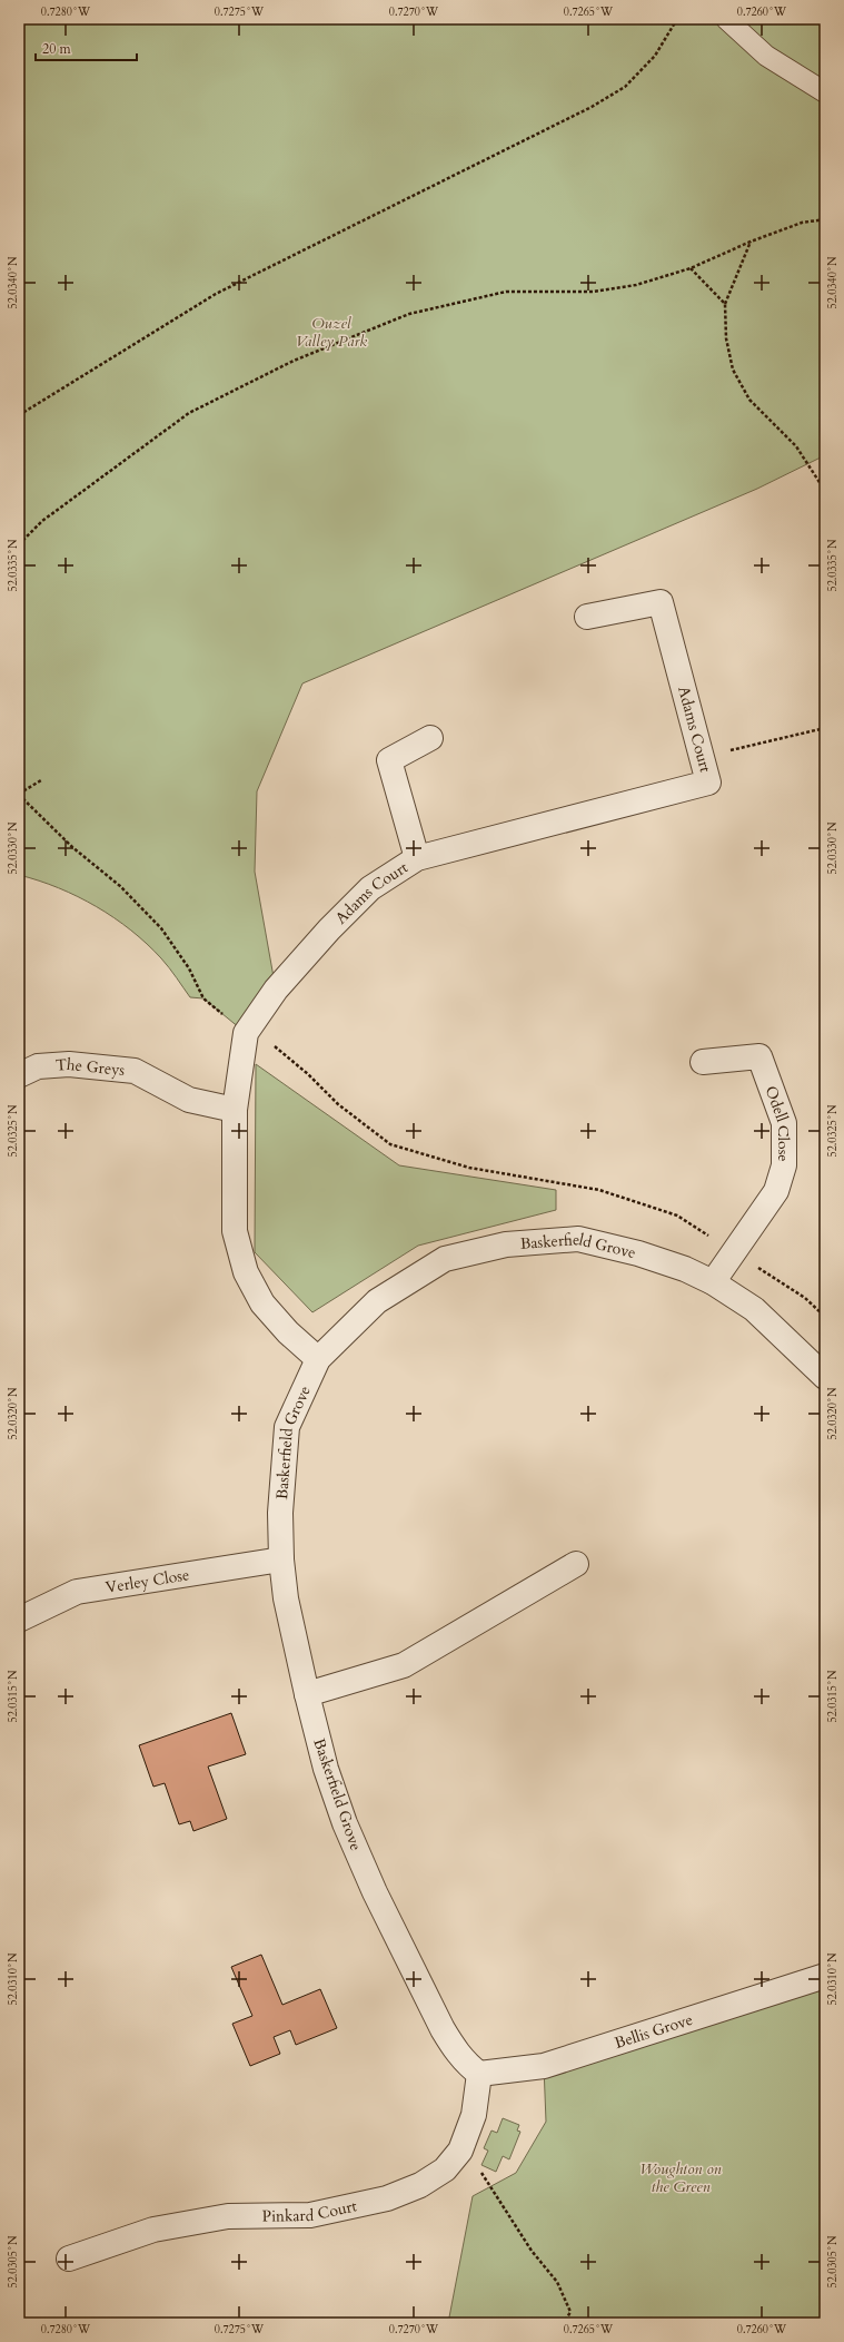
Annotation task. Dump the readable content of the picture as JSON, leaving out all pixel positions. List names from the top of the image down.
{
  "streets": {
    "street": [
      "Adams Court",
      "The Greys",
      "Odell Close",
      "Baskerfield Grove",
      "Verley Close",
      "Bellis Grove",
      "Pinkard Court"
    ]
  },
  "crossings": [
    ["Adams Court", "The Greys"],
    ["Adams Court", "Baskerfield Grove"],
    ["Odell Close", "Baskerfield Grove"],
    ["Baskerfield Grove", "Verley Close"],
    ["Baskerfield Grove", "Bellis Grove"],
    ["Baskerfield Grove", "Pinkard Court"],
    ["Bellis Grove", "Pinkard Court"]
  ],
  "parks": ["Ouzel Valley Park", "Woughton on the Green"],
  "scale_bar": "20 m",
  "coordinates": [
    "0.7280°W",
    "0.7275°W",
    "0.7270°W",
    "0.7265°W",
    "0.7260°W",
    "52.0340°N",
    "52.0335°N",
    "52.0330°N",
    "52.0325°N",
    "52.0320°N",
    "52.0315°N",
    "52.0310°N",
    "52.0305°N"
  ]
}
